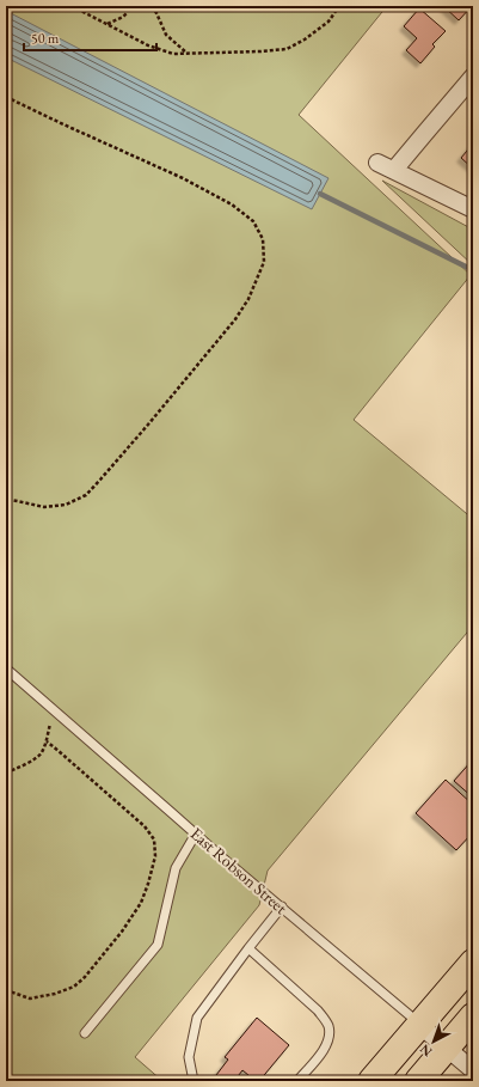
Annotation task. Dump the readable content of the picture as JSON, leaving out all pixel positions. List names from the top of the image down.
{
  "streets": {
    "street": ["East Robson Street"]
  },
  "scale_bar": "50 m",
  "north": "bottom left"
}
